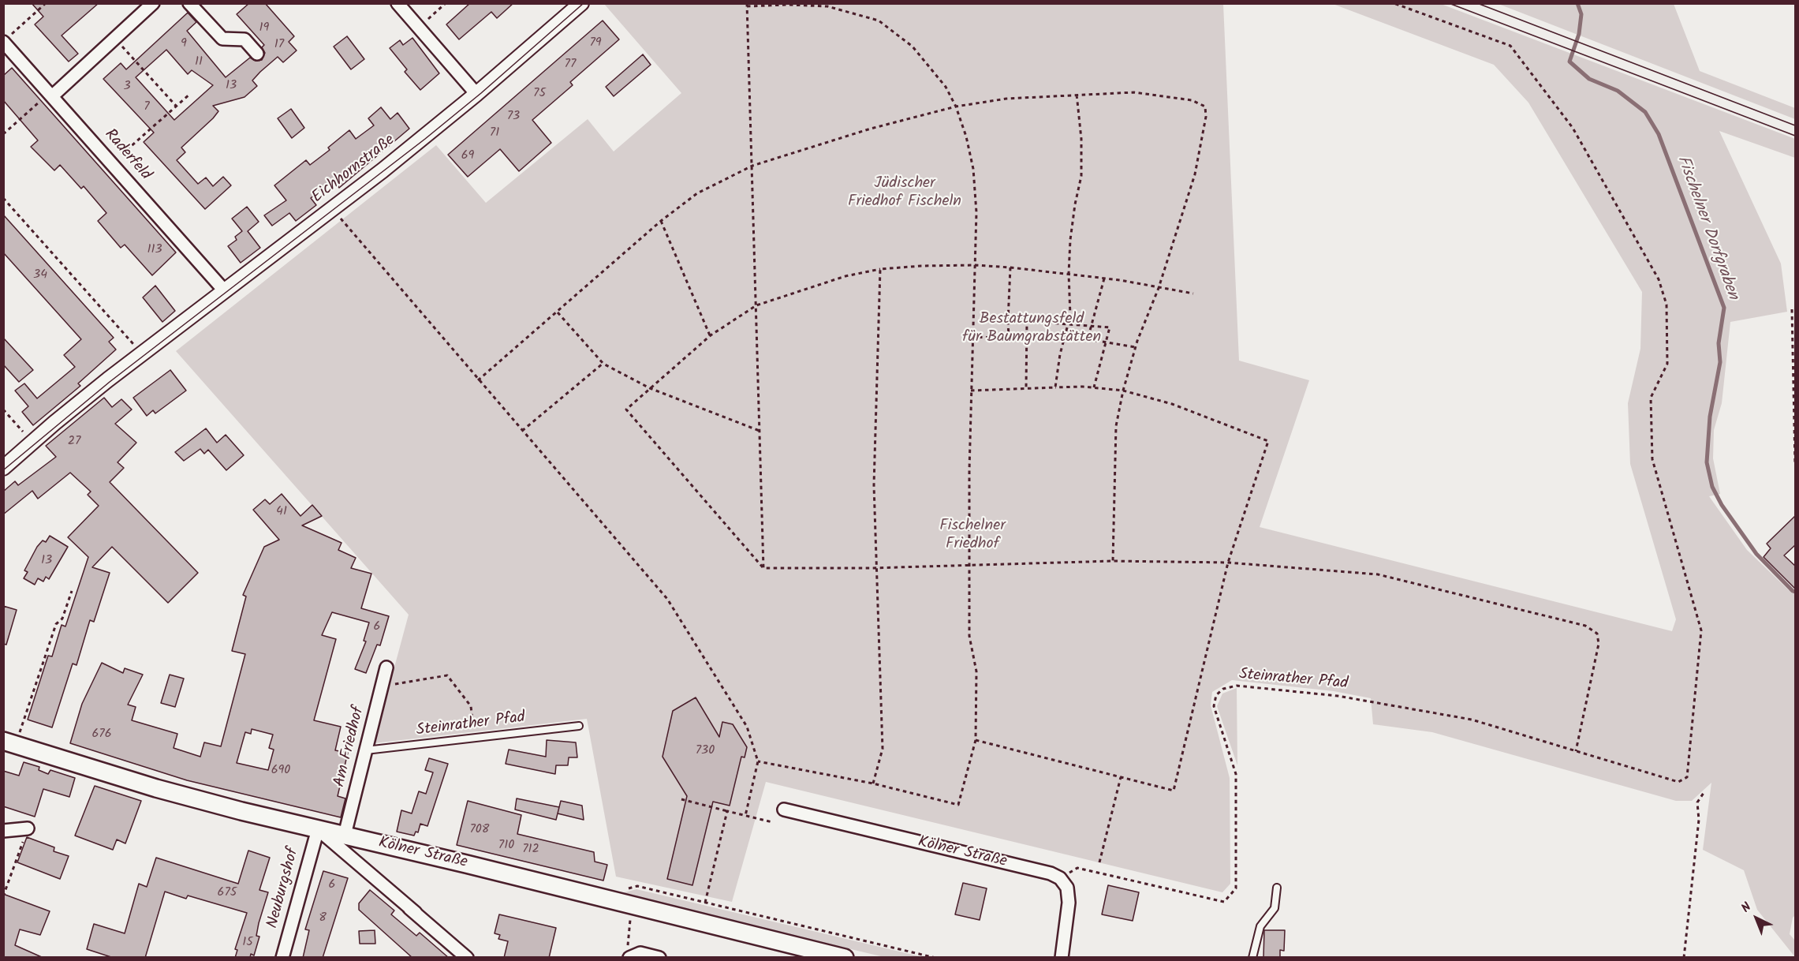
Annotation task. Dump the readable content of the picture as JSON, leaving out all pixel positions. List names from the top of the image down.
{
  "streets": {
    "main road": ["Kölner Straße"],
    "street": [
      "Raderfeld",
      "Eichhornstraße",
      "Am Friedhof",
      "Neuburgshof"
    ],
    "lane": ["Steinrather Pfad"]
  },
  "crossings": [
    ["Raderfeld", "Eichhornstraße"],
    ["Steinrather Pfad", "Am Friedhof"],
    ["Steinrather Pfad", "Kölner Straße"],
    ["Am Friedhof", "Kölner Straße"],
    ["Kölner Straße", "Neuburgshof"]
  ],
  "water": ["Fischelner Dorfgraben"],
  "parks": ["Jüdischer Friedhof Fischeln", "Bestattungsfeld für Baumgrabstätten", "Fischelner Friedhof"],
  "house_numbers": [
    "19",
    "79",
    "9",
    "17",
    "11",
    "77",
    "13",
    "3",
    "75",
    "7",
    "73",
    "71",
    "69",
    "113",
    "34",
    "27",
    "41",
    "13",
    "6",
    "676",
    "730",
    "690",
    "708",
    "710",
    "712",
    "6",
    "675",
    "8",
    "15"
  ],
  "north": "top left"
}
